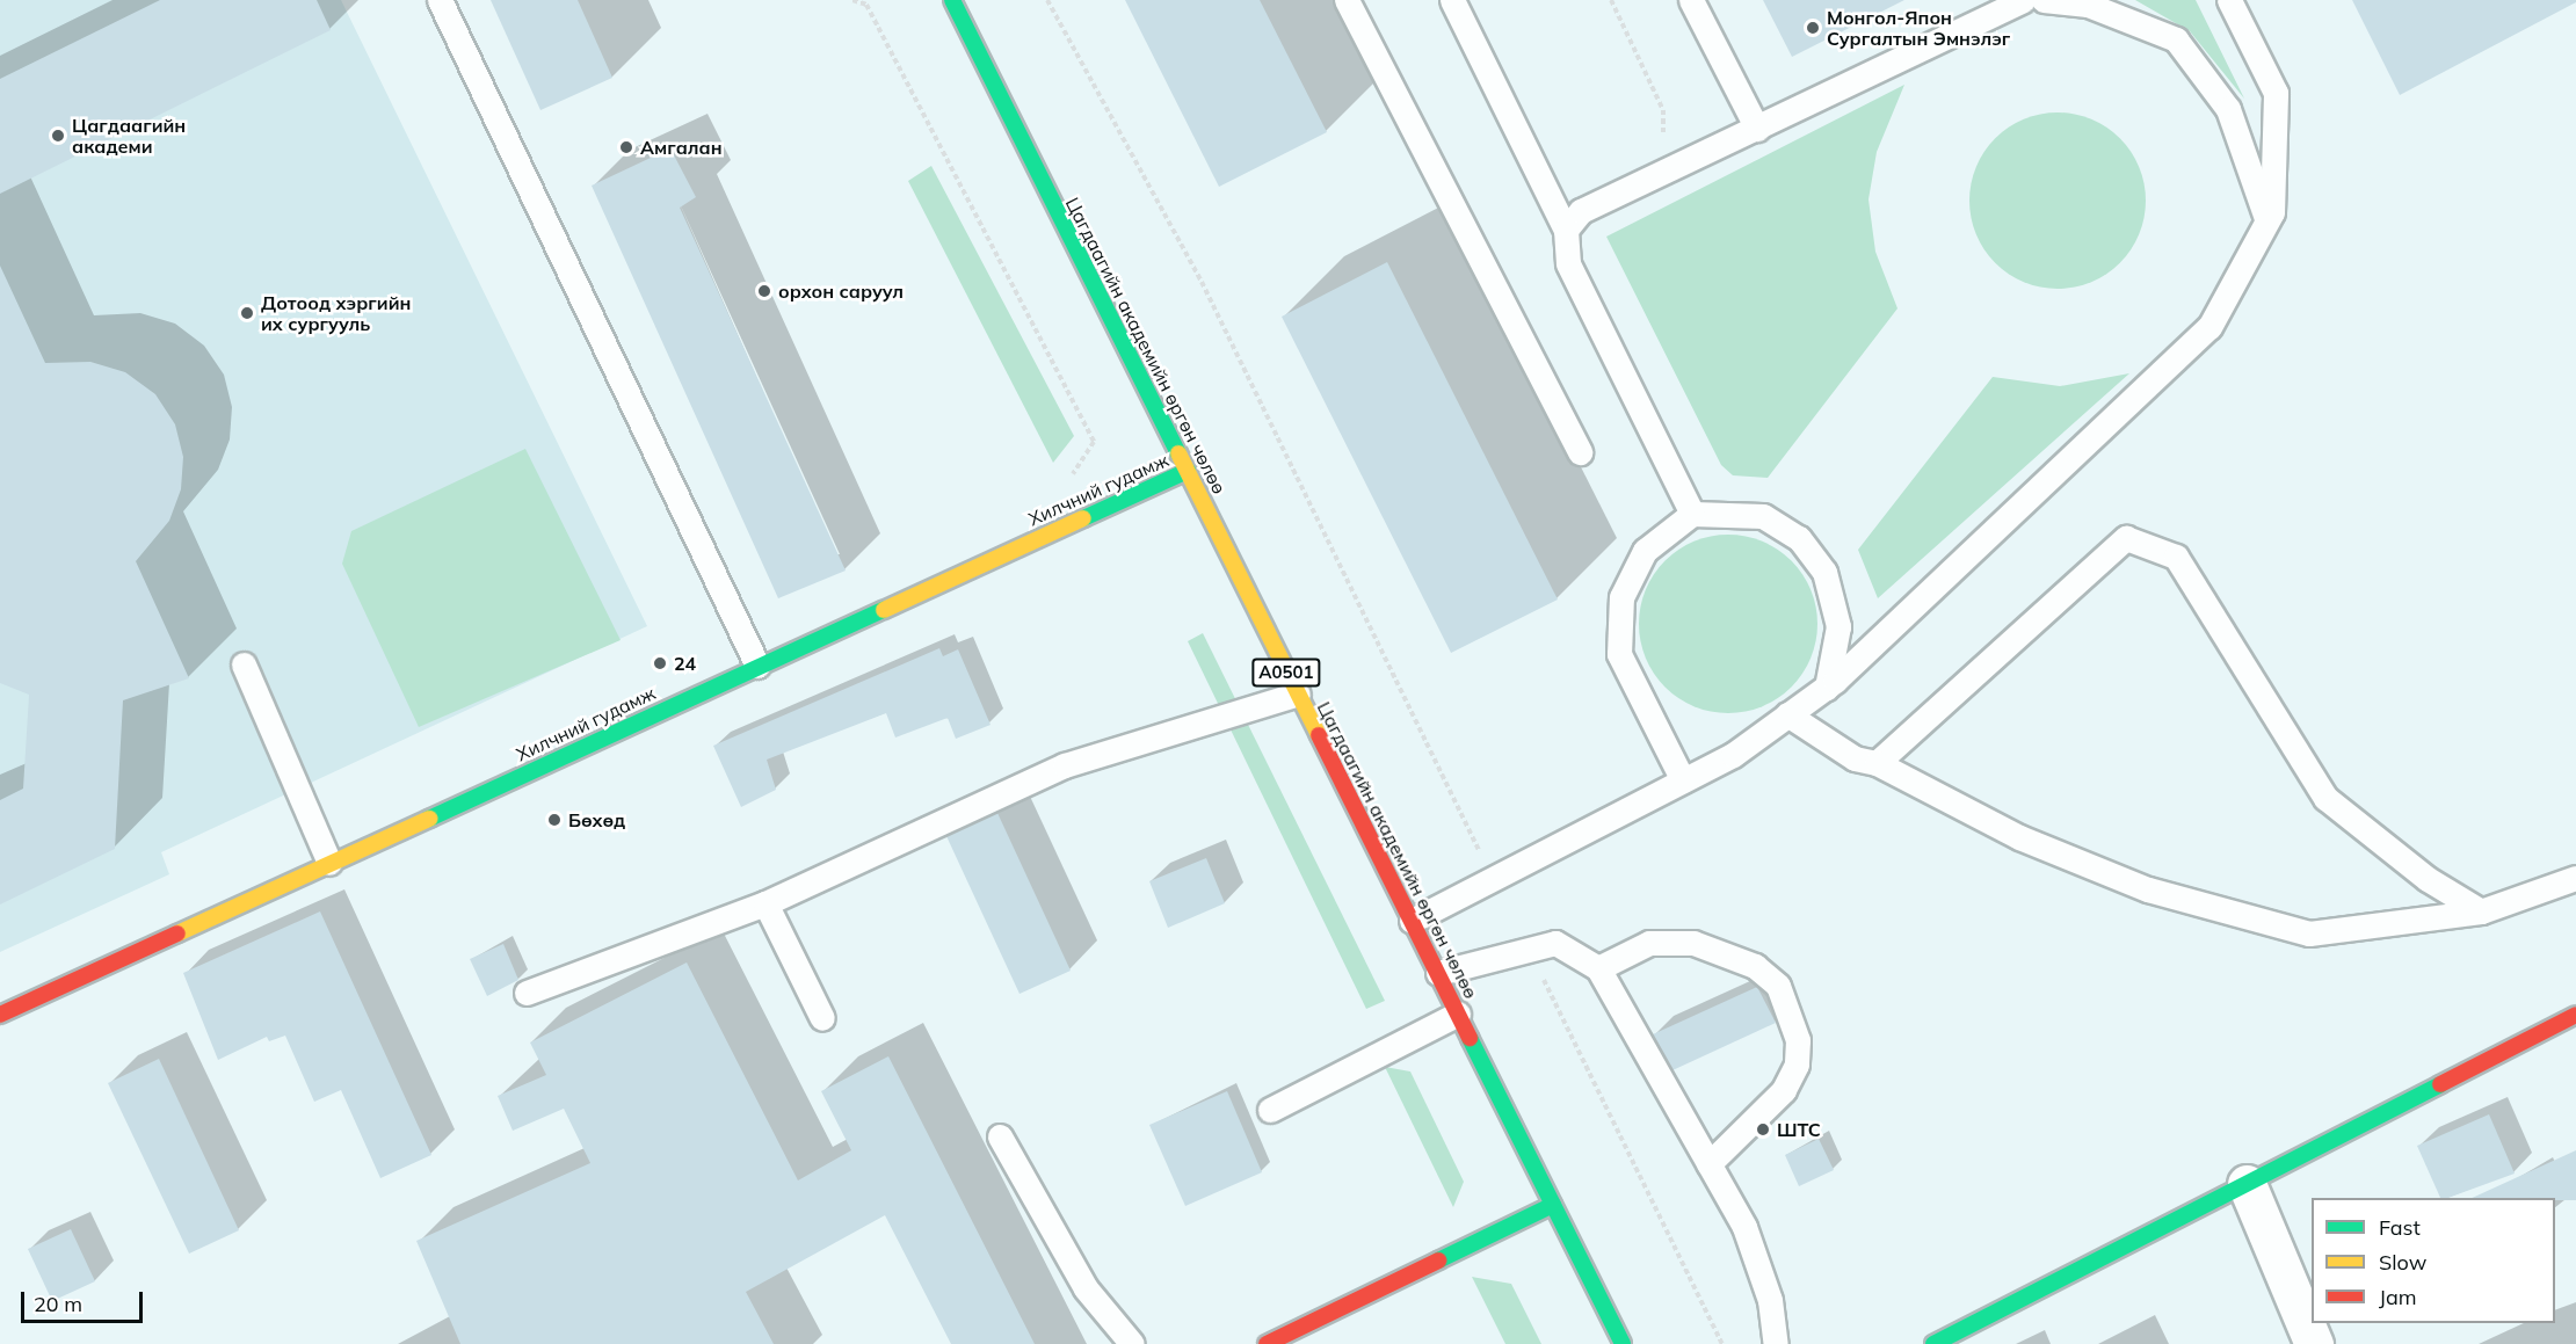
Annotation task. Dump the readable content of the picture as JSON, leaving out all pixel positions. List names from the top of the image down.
{
  "streets": {
    "main road": ["Цагдаагийн академийн өргөн чөлөө", "Хилчний гудамж", "A0501"]
  },
  "crossings": [
    ["Цагдаагийн академийн өргөн чөлөө", "Хилчний гудамж"]
  ],
  "places": [
    "Монгол-Япон Сургалтын Эмнэлэг",
    "Цагдаагийн академи",
    "Амгалан",
    "орхон саруул",
    "Дотоод хэргийн их сургууль",
    "24",
    "Бөхөд",
    "ШТС"
  ],
  "legend": ["Fast", "Slow", "Jam"],
  "scale_bar": "20 m"
}
